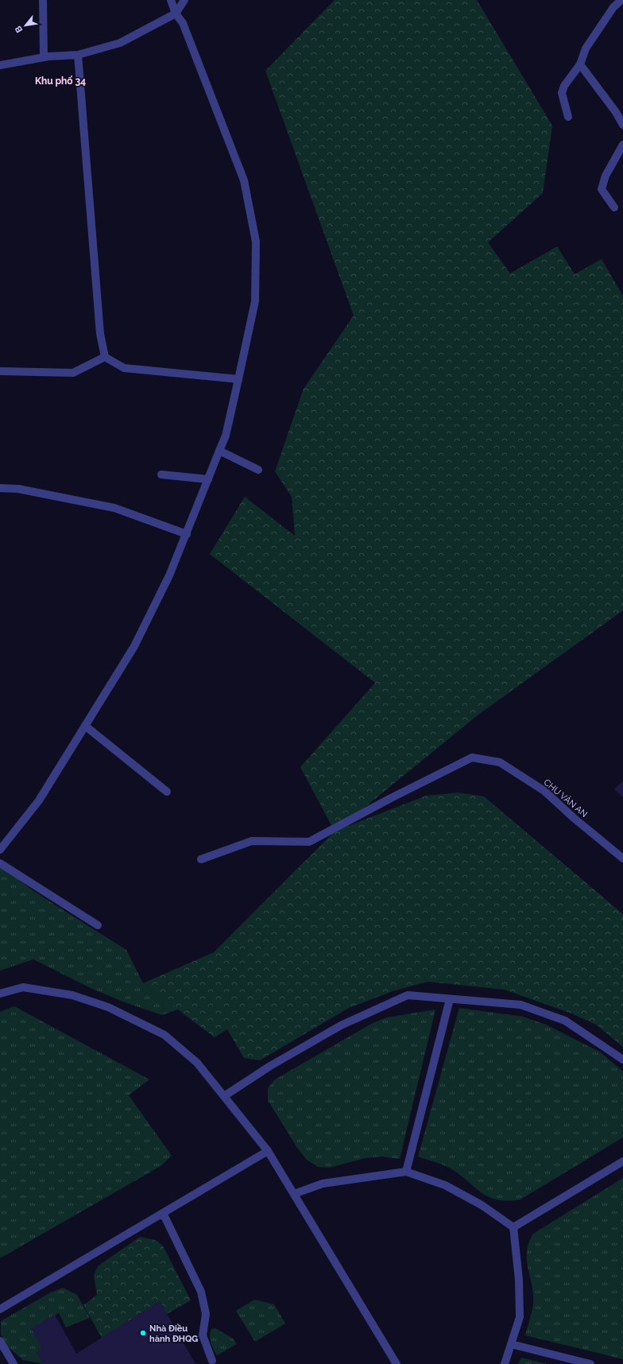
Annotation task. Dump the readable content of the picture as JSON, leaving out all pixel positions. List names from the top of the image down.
{
  "streets": {
    "street": ["CHU VĂN AN"]
  },
  "districts": ["Khu phố 34"],
  "places": ["Nhà Điều hành ĐHQG"],
  "north": "bottom left"
}
